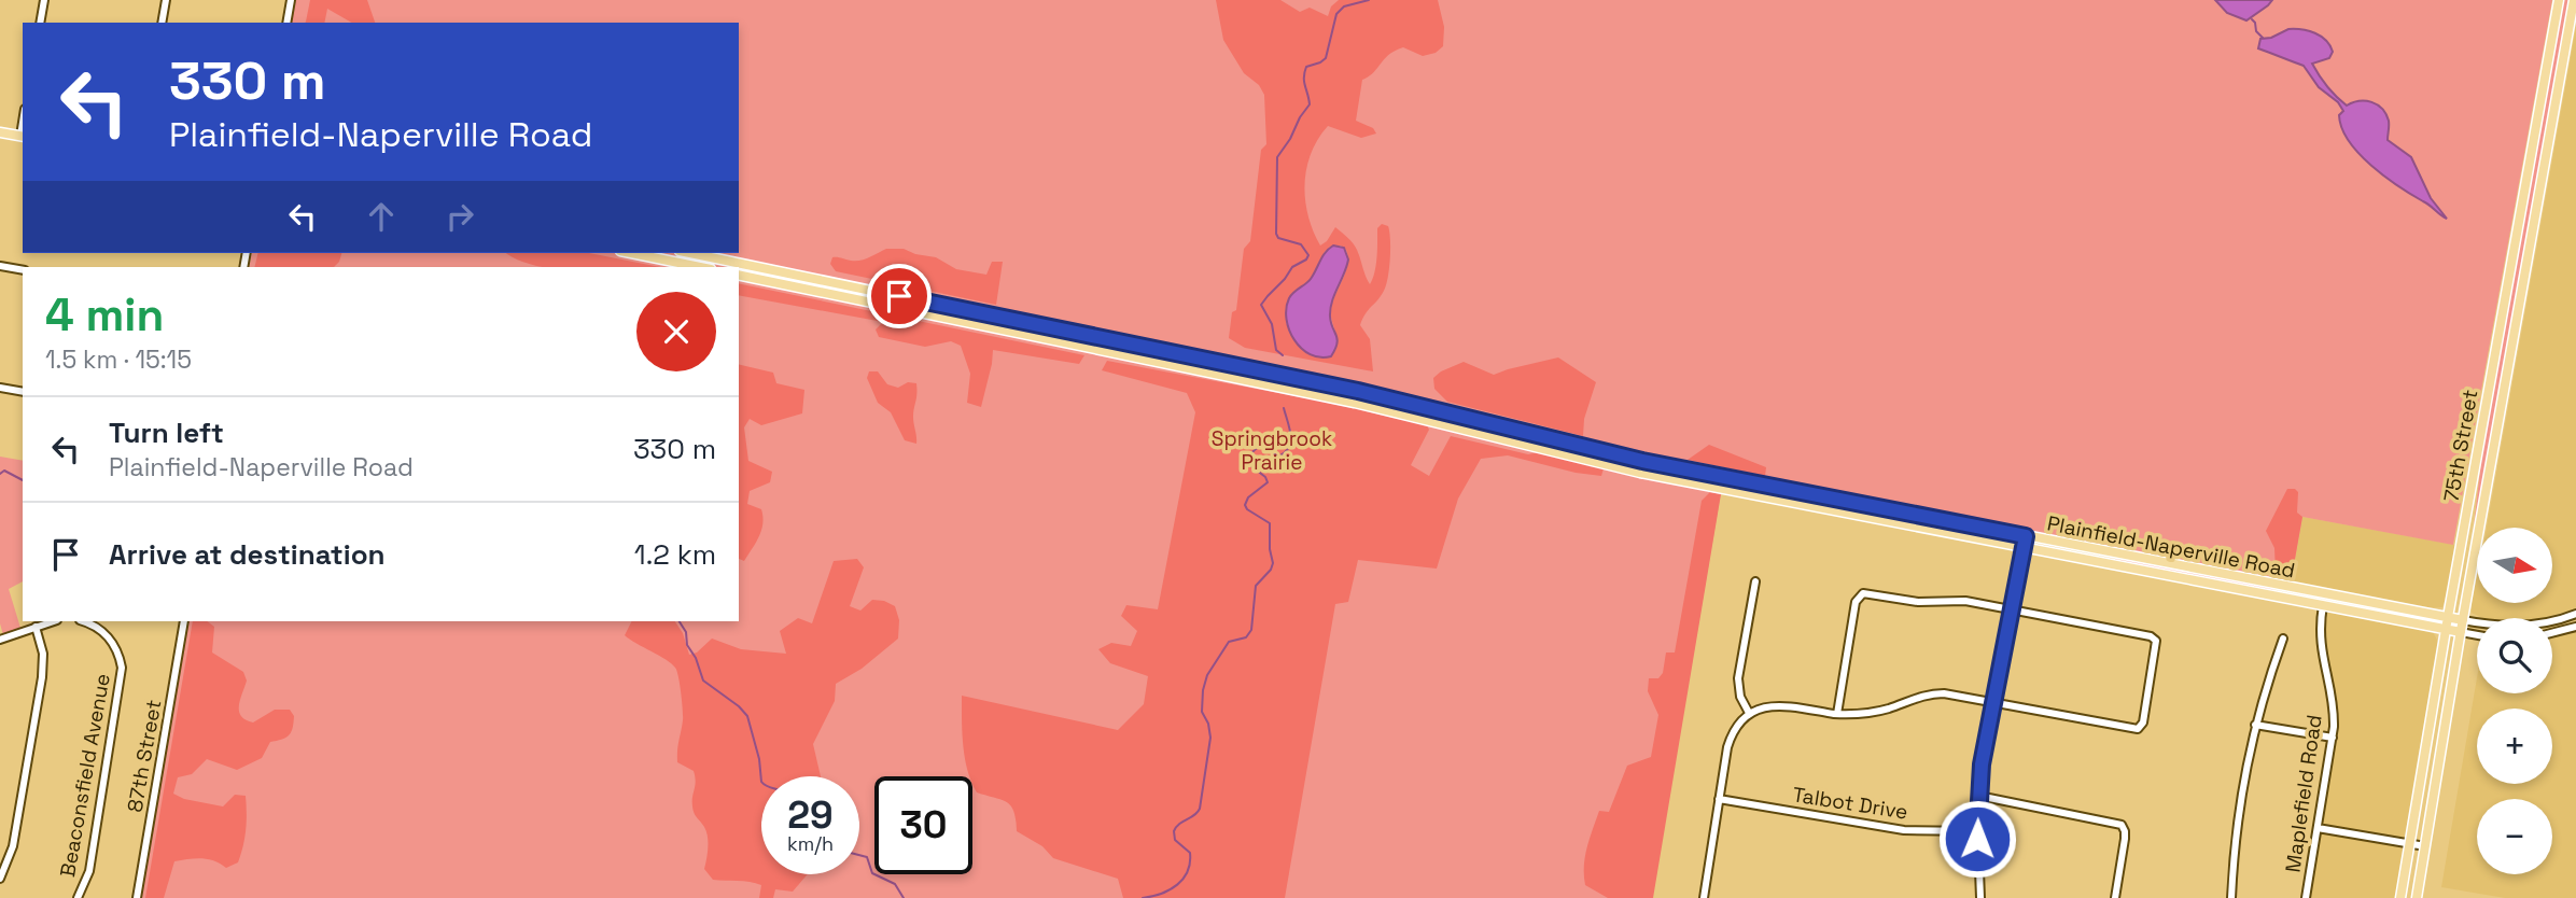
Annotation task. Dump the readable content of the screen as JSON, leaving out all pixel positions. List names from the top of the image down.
{
  "streets": {
    "main road": ["75th Street", "Plainfield-Naperville Road"],
    "street": [
      "87th Street",
      "Beaconsfield Avenue",
      "Maplefield Road",
      "Talbot Drive"
    ]
  },
  "crossings": [
    ["75th Street", "Plainfield-Naperville Road"],
    ["Plainfield-Naperville Road", "Maplefield Road"]
  ],
  "parks": ["Springbrook Prairie"],
  "north": "right",
  "page": {
    "turn": ["330 m", "Plainfield-Naperville Road"],
    "heading": ["4 min", "1.5 km · 15:15"],
    "list": [
      {
        "name": "Turn left",
        "note": "Plainfield-Naperville Road",
        "value": "330 m"
      },
      {
        "name": "Arrive at destination",
        "value": "1.2 km"
      }
    ],
    "map_buttons": ["+", "−"],
    "speed": "29 km/h",
    "limit": "30"
  }
}
